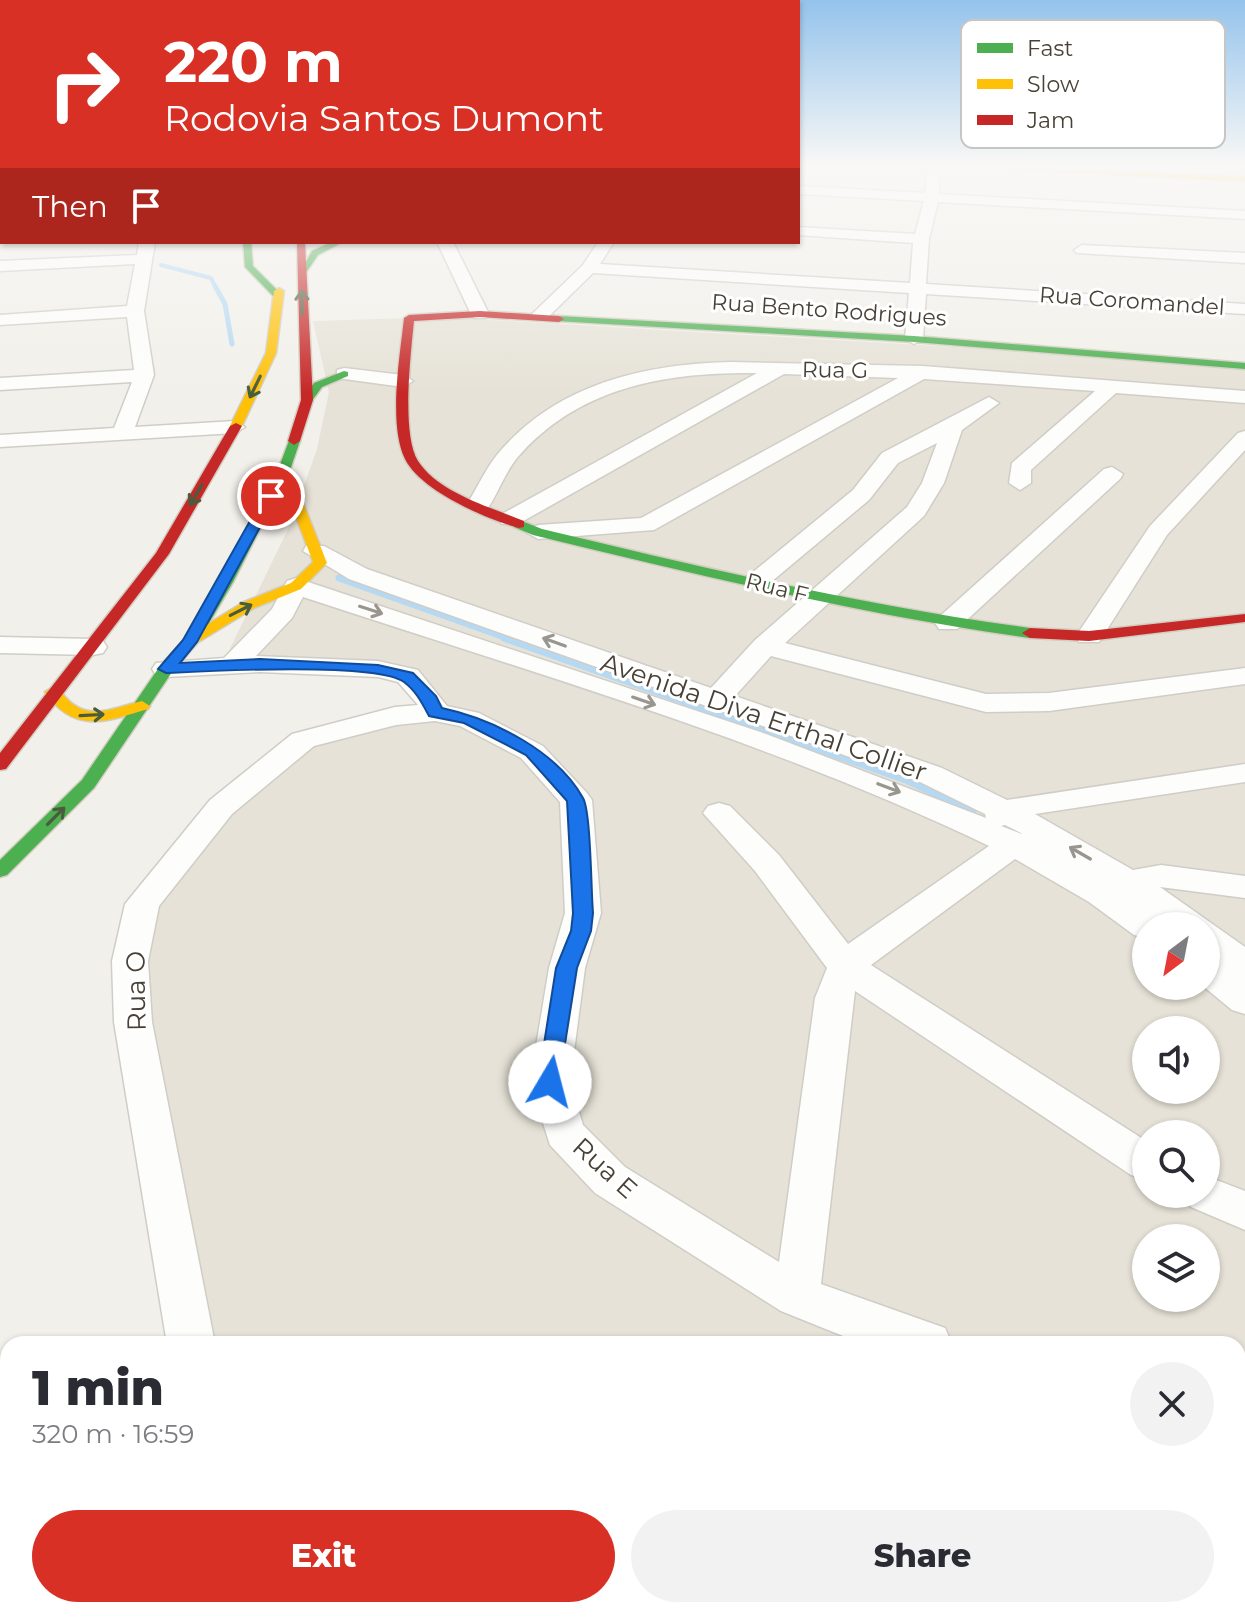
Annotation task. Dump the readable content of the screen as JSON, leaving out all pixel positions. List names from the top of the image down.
{
  "streets": {
    "main road": ["Rua Bento Rodrigues", "Rua F"],
    "street": [
      "Rua Coromandel",
      "Rua G",
      "Avenida Diva Erthal Collier",
      "Rua O",
      "Rua E"
    ]
  },
  "crossings": [
    ["Rua Bento Rodrigues", "Rua F"],
    ["Rua G", "Rua F"],
    ["Rua O", "Rua E"]
  ],
  "legend": ["Fast", "Slow", "Jam"],
  "north": "bottom left",
  "page": {
    "turn": ["220 m", "Rodovia Santos Dumont"],
    "then": "Then",
    "heading": ["1 min", "320 m · 16:59"],
    "buttons": ["Exit", "Share"]
  }
}
